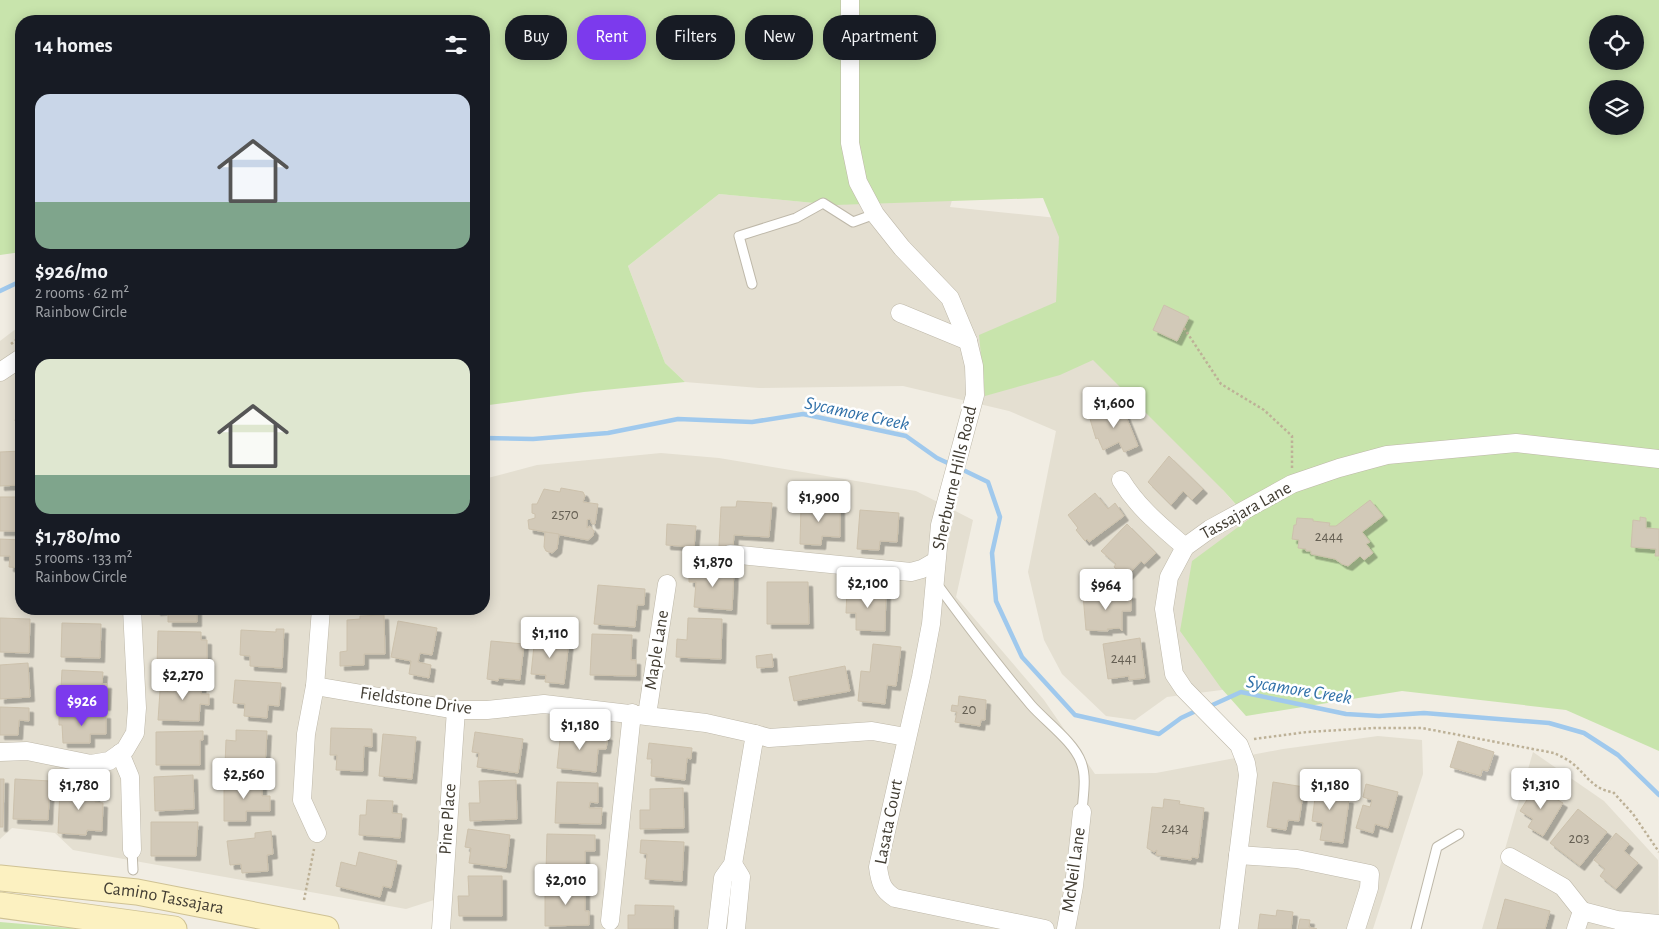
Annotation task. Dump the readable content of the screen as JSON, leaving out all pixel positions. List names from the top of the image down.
{
  "streets": {
    "main road": ["Camino Tassajara"],
    "street": [
      "Sherburne Hills Road",
      "Tassajara Lane",
      "Maple Lane",
      "Fieldstone Drive",
      "Pine Place",
      "Lasata Court",
      "McNeil Lane"
    ]
  },
  "crossings": [
    ["Sherburne Hills Road", "Lasata Court"],
    ["Maple Lane", "Fieldstone Drive"],
    ["Fieldstone Drive", "Pine Place"]
  ],
  "water": ["Sycamore Creek"],
  "house_numbers": [
    "2570",
    "2444",
    "2441",
    "20",
    "2434",
    "203"
  ],
  "page": {
    "chip": [
      "Buy",
      "Rent",
      "Filters",
      "New",
      "Apartment"
    ],
    "heading": "14 homes",
    "list": [
      {
        "name": "$926/mo",
        "note": "2 rooms · 62 m² · Rainbow Circle"
      },
      {
        "name": "$1,780/mo",
        "note": "5 rooms · 133 m² · Rainbow Circle"
      }
    ],
    "price": [
      "$1,600",
      "$1,900",
      "$1,870",
      "$2,100",
      "$964",
      "$1,110",
      "$2,270",
      "$926",
      "$1,180",
      "$2,560",
      "$1,310",
      "$1,780",
      "$1,180",
      "$2,010"
    ]
  }
}
